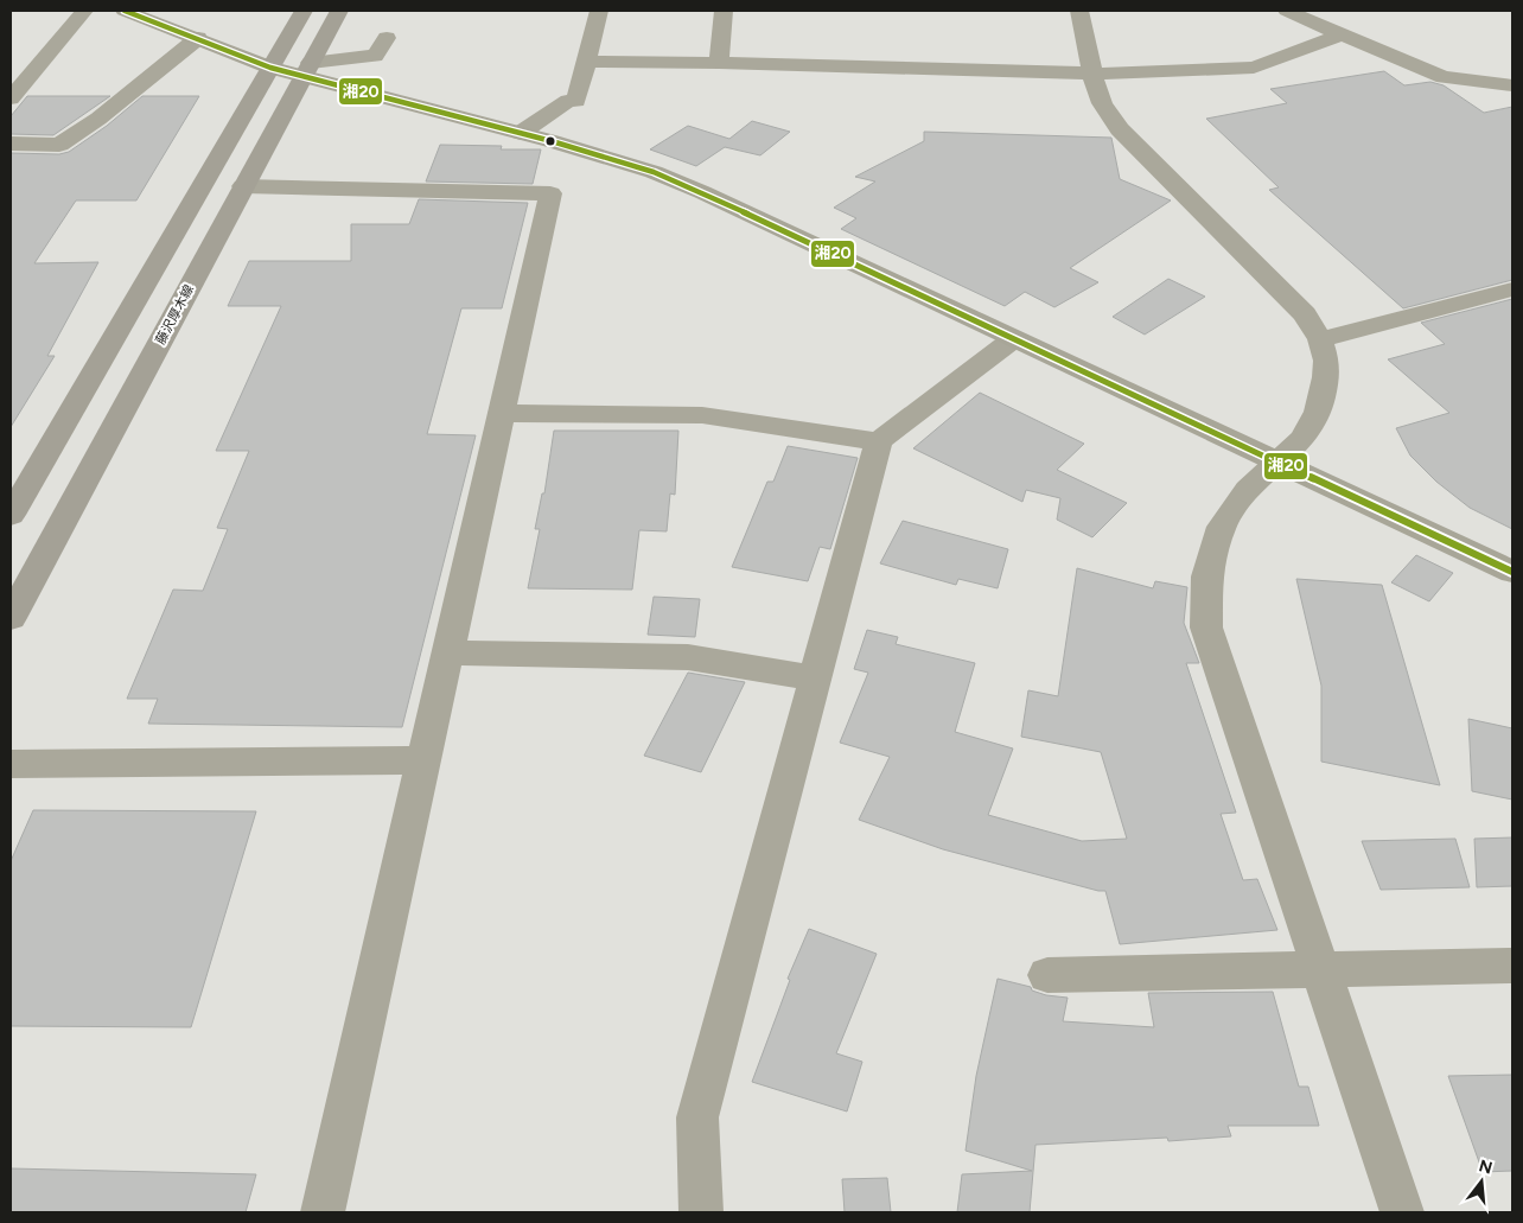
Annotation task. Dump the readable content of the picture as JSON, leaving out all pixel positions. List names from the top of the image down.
{
  "streets": {
    "main road": ["藤沢厚木線"]
  },
  "lines": ["transit line 湘20"],
  "north": "top"
}
